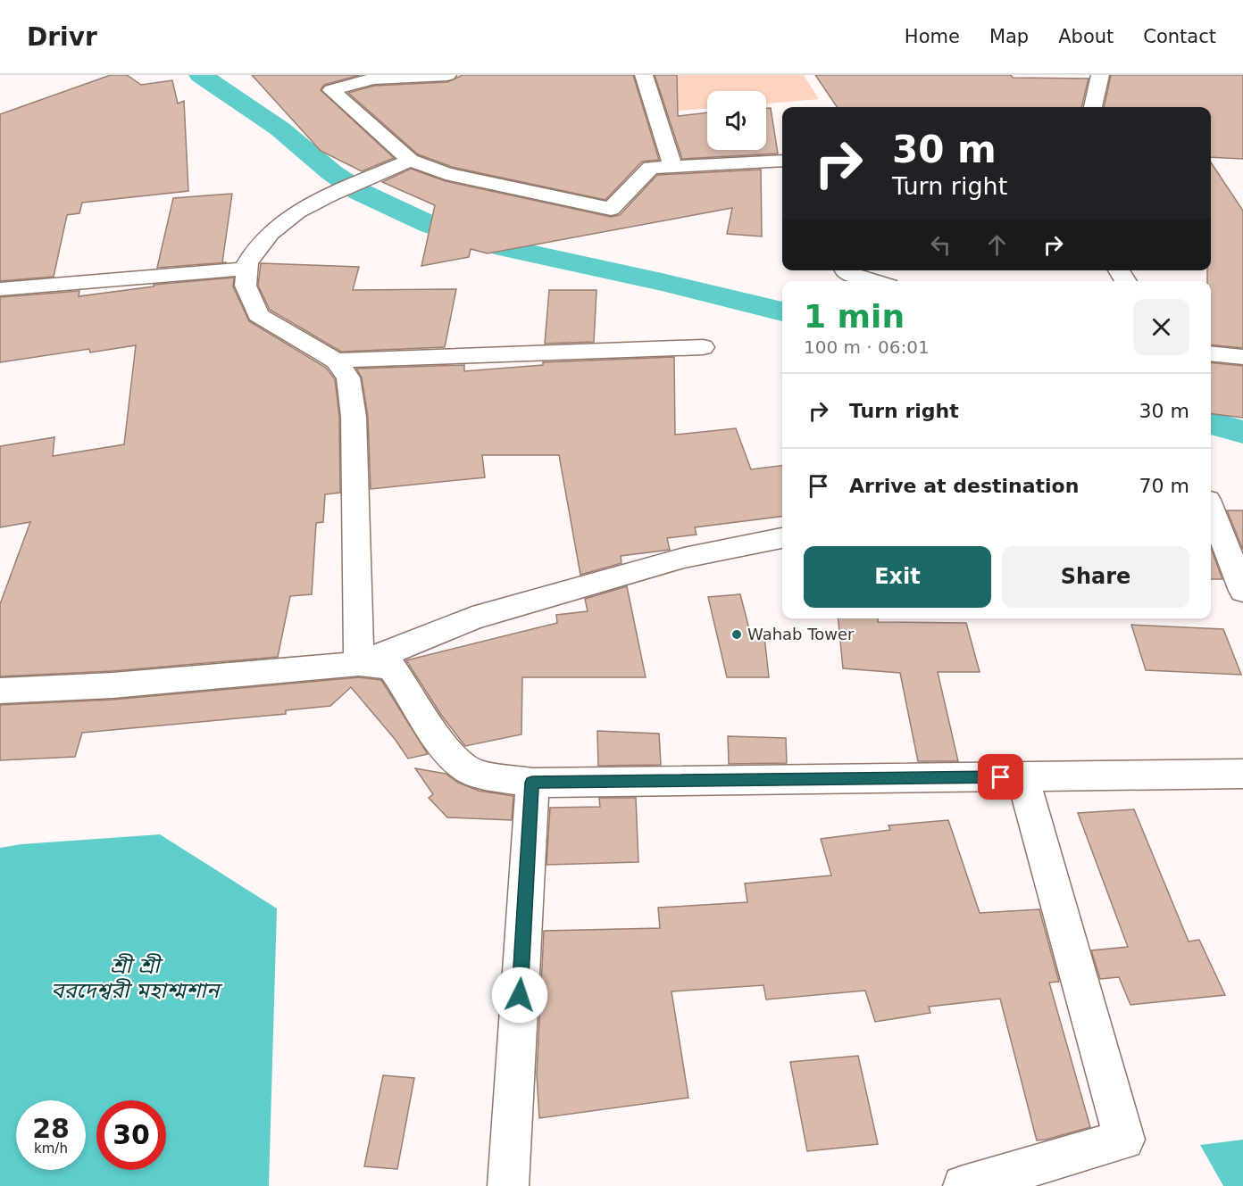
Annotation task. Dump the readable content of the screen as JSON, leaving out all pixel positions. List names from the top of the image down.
{
  "water": ["শ্রী শ্রী বরদেশ্বরী মহাশ্মশান"],
  "places": ["Wahab Tower"],
  "page": {
    "header": "Drivr",
    "nav": [
      "Home",
      "Map",
      "About",
      "Contact"
    ],
    "turn": ["30 m", "Turn right"],
    "heading": ["1 min", "100 m · 06:01"],
    "list": [
      {
        "name": "Turn right",
        "value": "30 m"
      },
      {
        "name": "Arrive at destination",
        "value": "70 m"
      }
    ],
    "buttons": ["Exit", "Share"],
    "speed": "28 km/h",
    "limit": "30"
  }
}
